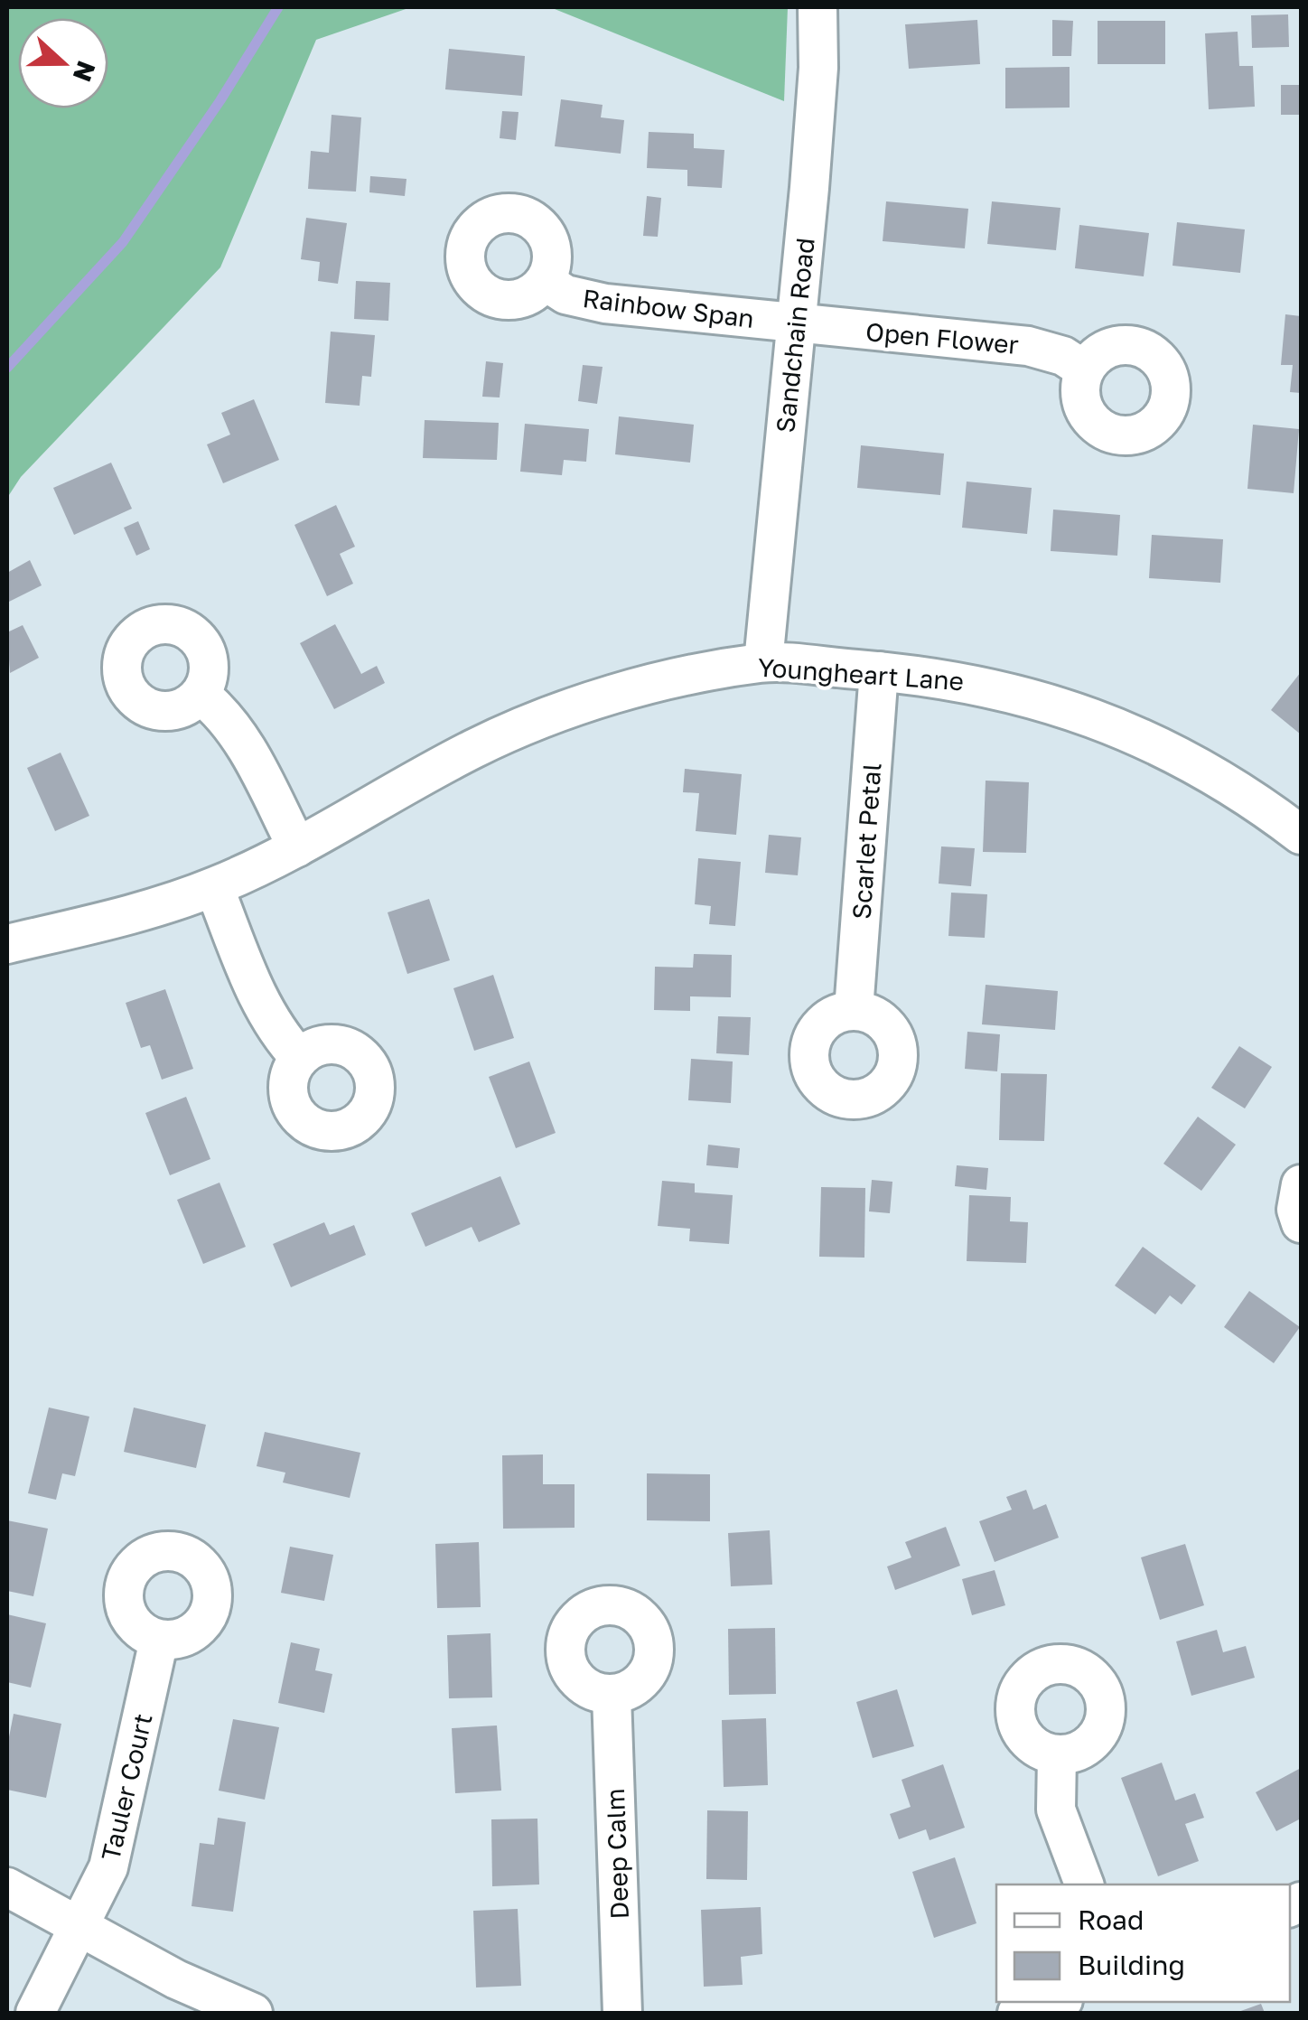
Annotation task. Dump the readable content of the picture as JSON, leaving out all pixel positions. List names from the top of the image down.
{
  "streets": {
    "street": [
      "Rainbow Span",
      "Sandchain Road",
      "Open Flower",
      "Youngheart Lane",
      "Scarlet Petal",
      "Tauler Court",
      "Deep Calm"
    ]
  },
  "crossings": [
    ["Rainbow Span", "Sandchain Road"],
    ["Rainbow Span", "Open Flower"],
    ["Sandchain Road", "Open Flower"],
    ["Sandchain Road", "Youngheart Lane"],
    ["Youngheart Lane", "Scarlet Petal"]
  ],
  "legend": ["Road", "Building"],
  "north": "right"
}
